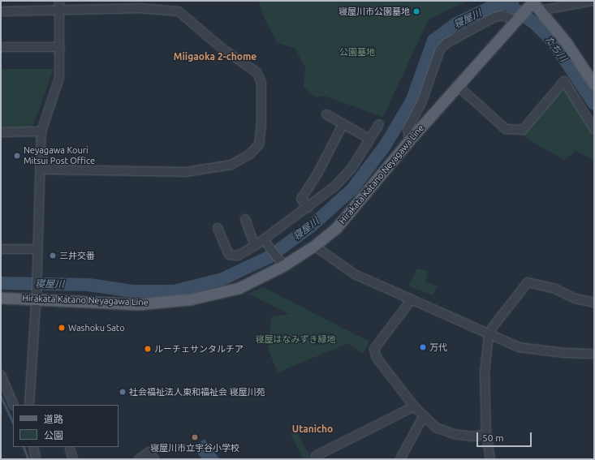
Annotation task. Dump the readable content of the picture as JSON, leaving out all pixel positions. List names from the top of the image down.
{
  "streets": {
    "main road": ["Hirakata Katano Neyagawa Line"]
  },
  "districts": ["Miigaoka 2-chome", "Utanicho"],
  "water": ["寝屋川", "たち川"],
  "parks": ["公園墓地", "寝屋はなみずき緑地"],
  "places": [
    "寝屋川市公園墓地",
    "Neyagawa Kouri Mitsui Post Office",
    "三井交番",
    "Washoku Sato",
    "万代",
    "ルーチェサンタルチア",
    "社会福祉法人東和福祉会 寝屋川苑",
    "寝屋川市立宇谷小学校"
  ],
  "legend": ["道路", "公園"],
  "scale_bar": "50 m"
}
